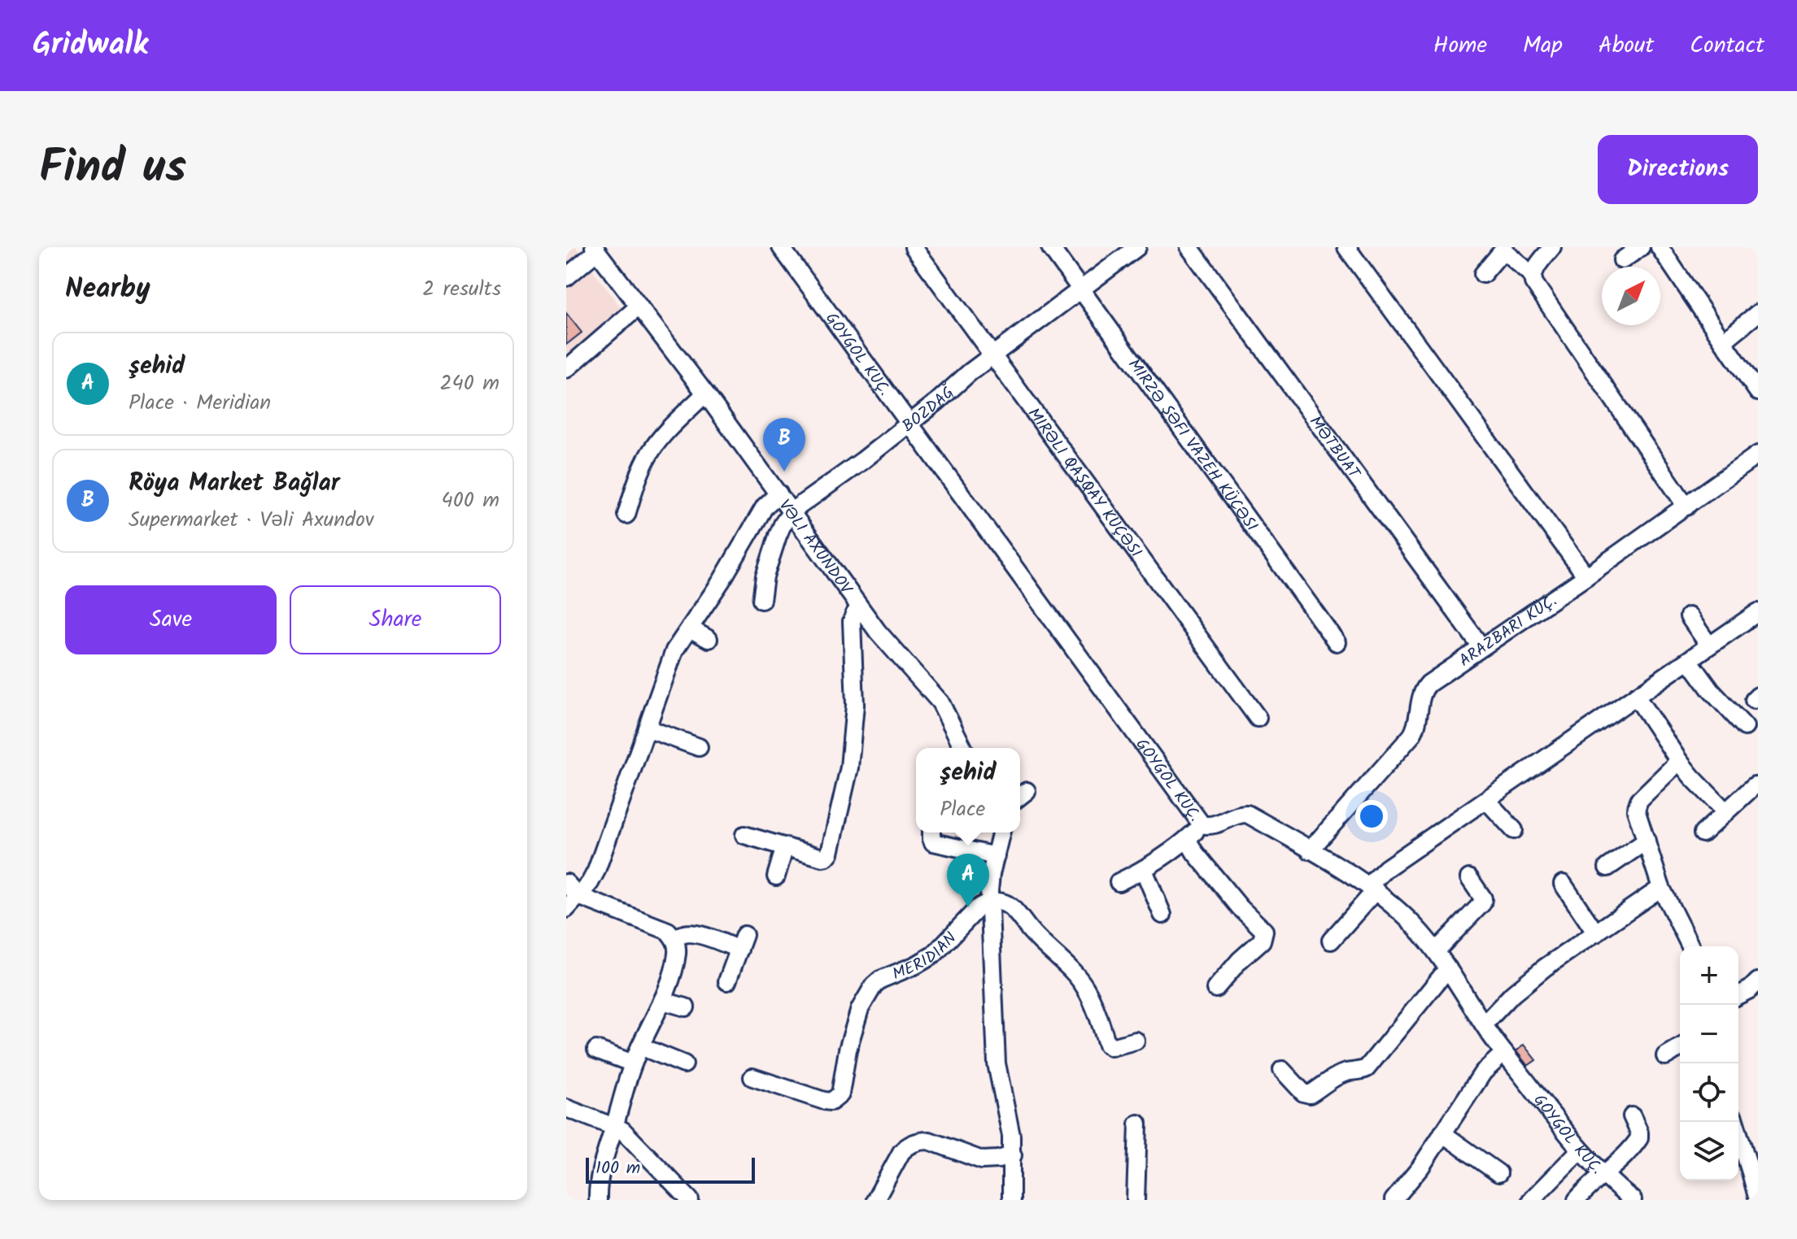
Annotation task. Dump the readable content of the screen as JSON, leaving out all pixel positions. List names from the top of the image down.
{
  "streets": {
    "street": [
      "GOYGOL KÜÇ.",
      "BOZDAĞ",
      "MIRZƏ ŞƏFI VAZEH KÜÇƏSI",
      "MƏTBUAT",
      "MIRƏLI QAŞQAY KÜÇƏSI",
      "VƏLI AXUNDOV",
      "MERIDIAN"
    ]
  },
  "crossings": [
    ["GOYGOL KÜÇ.", "BOZDAĞ"],
    ["BOZDAĞ", "MIRZƏ ŞƏFI VAZEH KÜÇƏSI"],
    ["BOZDAĞ", "MIRƏLI QAŞQAY KÜÇƏSI"],
    ["BOZDAĞ", "VƏLI AXUNDOV"]
  ],
  "scale_bar": "100 m",
  "north": "top right",
  "page": {
    "header": "Gridwalk",
    "nav": [
      "Home",
      "Map",
      "About",
      "Contact"
    ],
    "title": "Find us",
    "buttons": [
      "Directions",
      ["Save", "Share"]
    ],
    "heading": ["Nearby", "2 results"],
    "list": [
      {
        "mark": "A",
        "name": "şehid",
        "note": "Place · Meridian",
        "value": "240 m"
      },
      {
        "mark": "B",
        "name": "Röya Market Bağlar",
        "note": "Supermarket · Vəli Axundov",
        "value": "400 m"
      }
    ],
    "pins": ["B", "A"],
    "popup": ["şehid", "Place"],
    "map_buttons": ["+", "−"],
    "scale": "100 m"
  }
}
